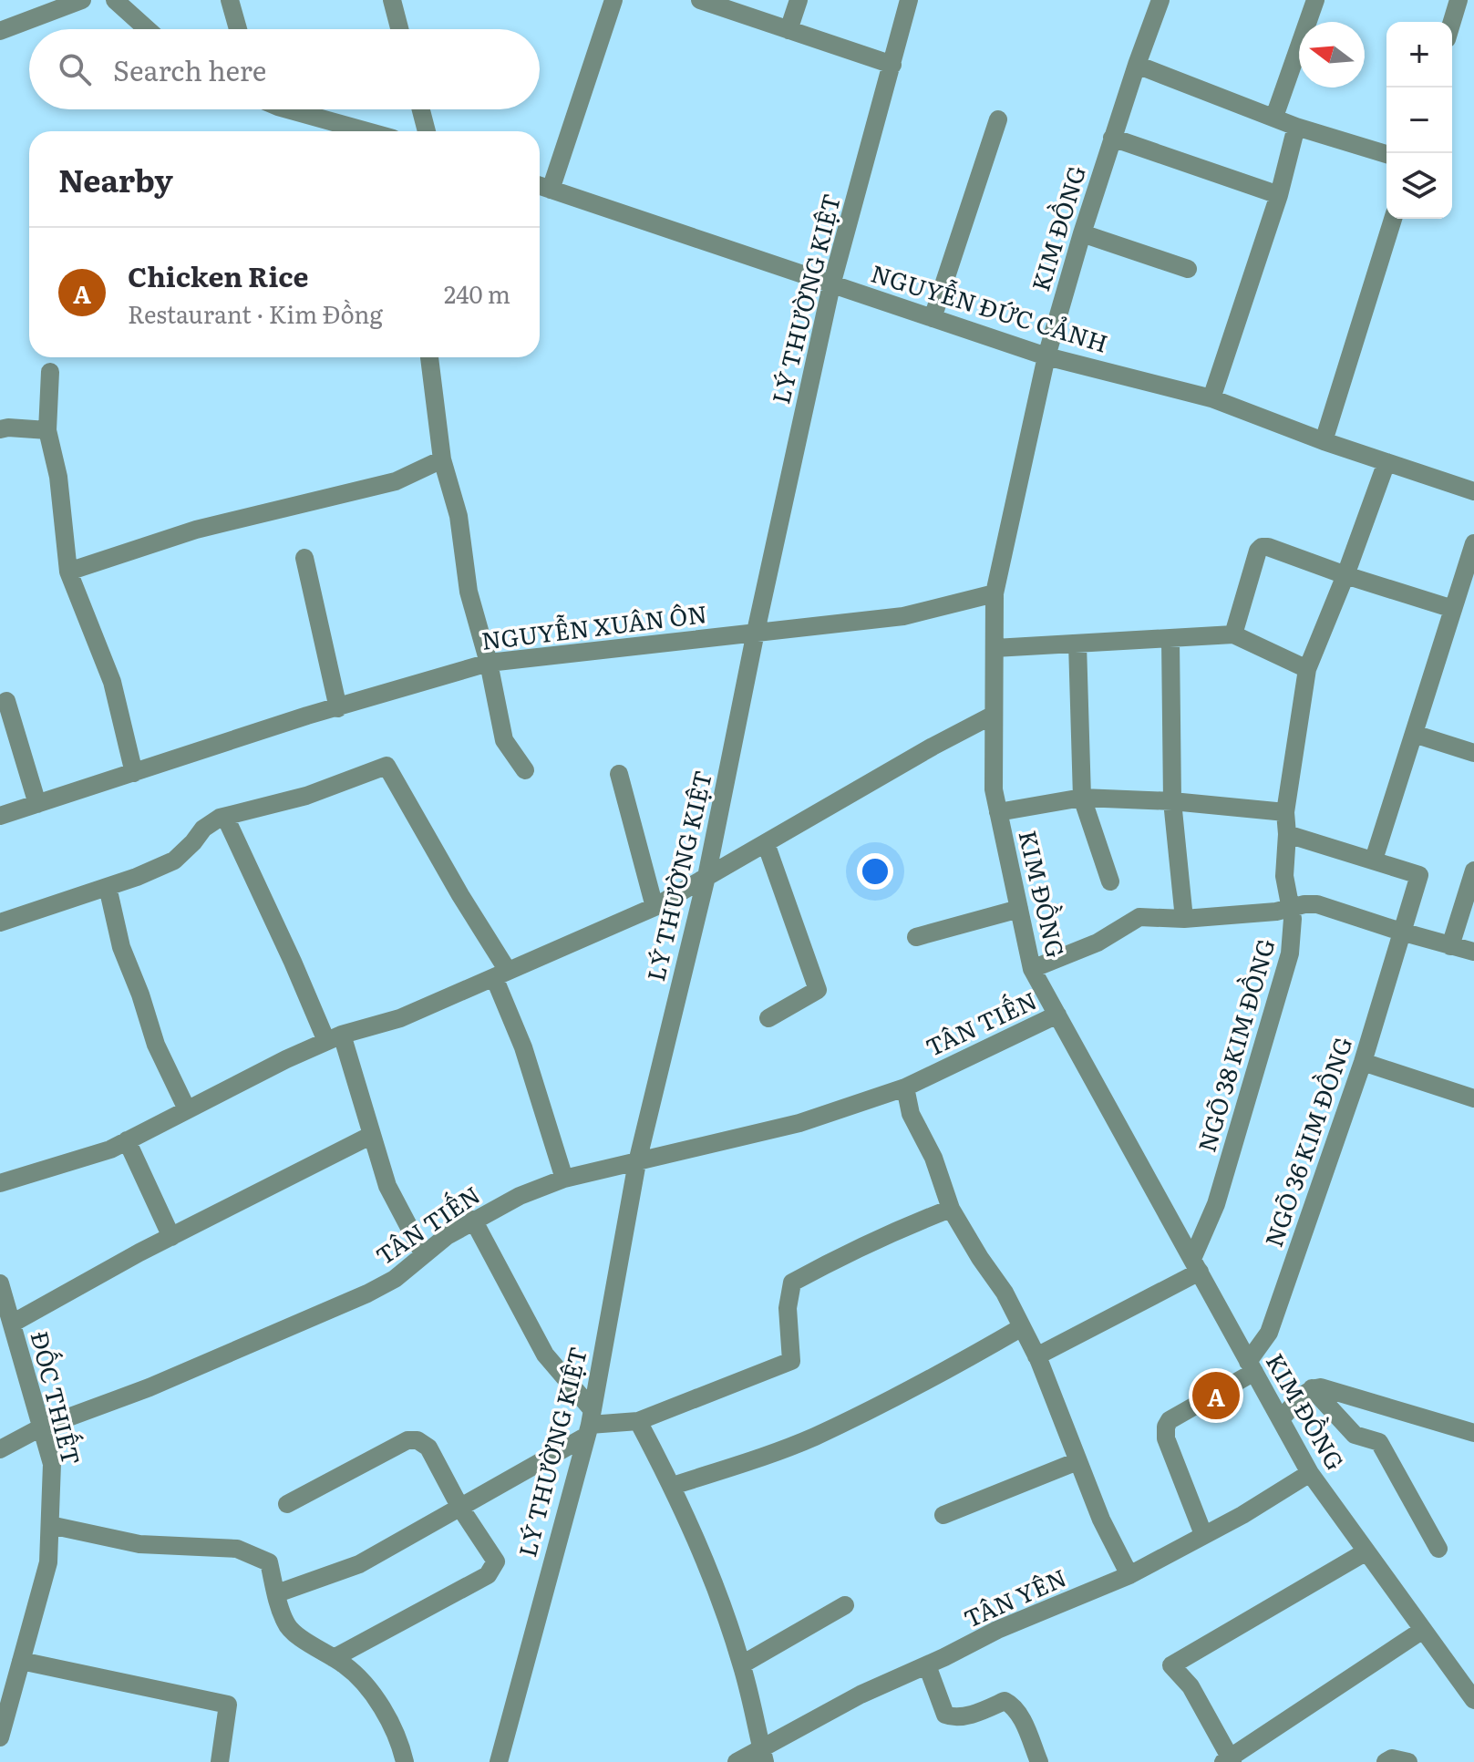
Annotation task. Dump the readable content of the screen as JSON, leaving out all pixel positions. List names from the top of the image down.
{
  "streets": {
    "street": [
      "KIM ĐỒNG",
      "LÝ THƯỜNG KIỆT",
      "NGUYỄN ĐỨC CẢNH",
      "NGUYỄN XUÂN ÔN",
      "TÂN TIẾN",
      "NGÕ 38 KIM ĐỒNG",
      "NGÕ 36 KIM ĐỒNG",
      "ĐỐC THIẾT",
      "TÂN YÊN"
    ]
  },
  "crossings": [
    ["KIM ĐỒNG", "NGUYỄN ĐỨC CẢNH"],
    ["KIM ĐỒNG", "NGUYỄN XUÂN ÔN"],
    ["KIM ĐỒNG", "TÂN TIẾN"],
    ["KIM ĐỒNG", "NGÕ 38 KIM ĐỒNG"],
    ["KIM ĐỒNG", "NGÕ 36 KIM ĐỒNG"],
    ["KIM ĐỒNG", "TÂN YÊN"],
    ["LÝ THƯỜNG KIỆT", "NGUYỄN ĐỨC CẢNH"],
    ["LÝ THƯỜNG KIỆT", "NGUYỄN XUÂN ÔN"],
    ["LÝ THƯỜNG KIỆT", "TÂN TIẾN"],
    ["NGUYỄN ĐỨC CẢNH", "NGÕ 38 KIM ĐỒNG"],
    ["TÂN TIẾN", "ĐỐC THIẾT"]
  ],
  "north": "left",
  "page": {
    "map_buttons": ["+", "−"],
    "search": "Search here",
    "heading": "Nearby",
    "list": [
      {
        "mark": "A",
        "name": "Chicken Rice",
        "note": "Restaurant · Kim Đồng",
        "value": "240 m"
      }
    ],
    "pins": "A"
  }
}
